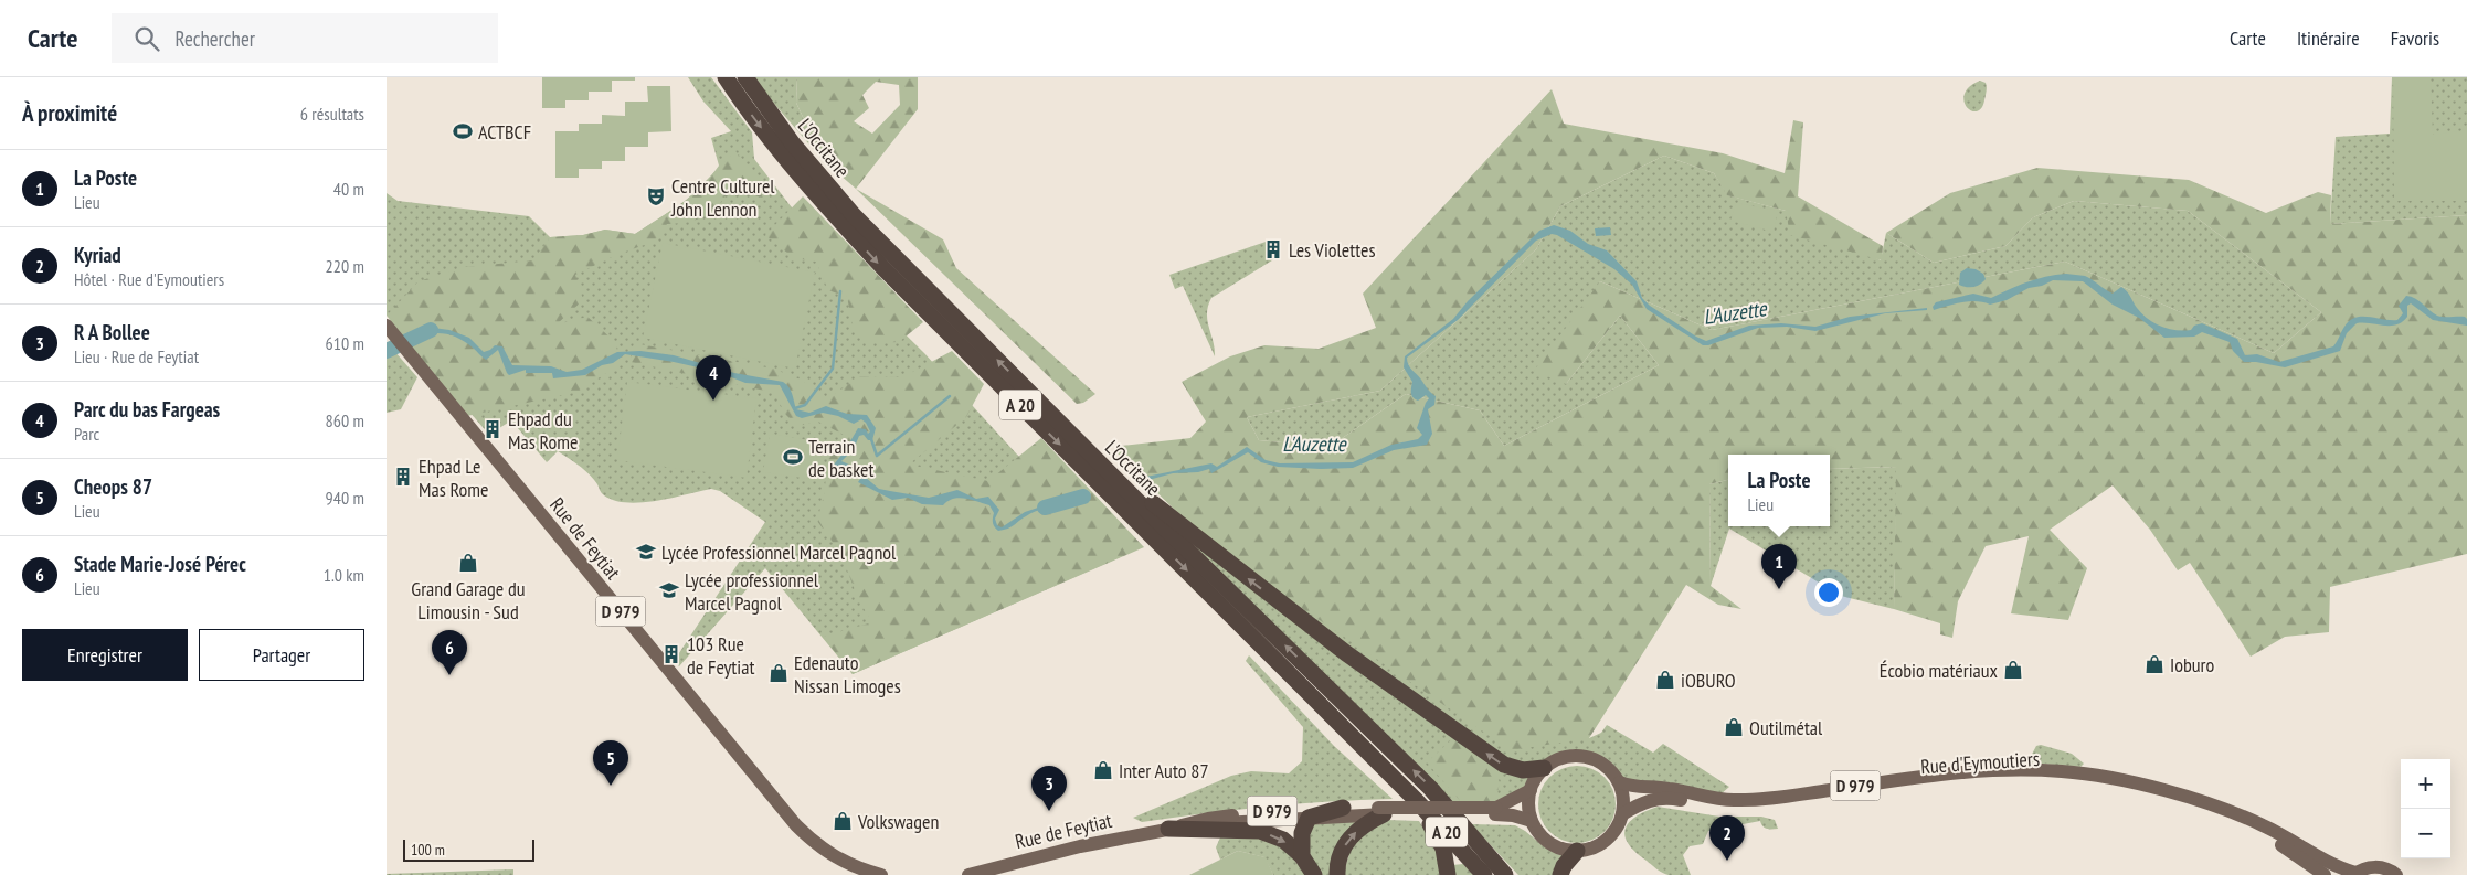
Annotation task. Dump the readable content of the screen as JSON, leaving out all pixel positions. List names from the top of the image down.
{
  "streets": {
    "highway": ["L'Occitane", "A 20"],
    "main road": ["Rue de Feytiat", "D 979", "Rue d'Eymoutiers"]
  },
  "crossings": [
    ["Rue de Feytiat", "D 979"],
    ["D 979", "Rue d'Eymoutiers"]
  ],
  "water": ["L'Auzette"],
  "places": {
    "sports": ["ACTBCF", "Terrain de basket"],
    "theatre": ["Centre Culturel John Lennon"],
    "building": [
      "Les Violettes",
      "Ehpad du Mas Rome",
      "Ehpad Le Mas Rome",
      "103 Rue de Feytiat"
    ],
    "school or university": ["Lycée Professionnel Marcel Pagnol", "Lycée professionnel Marcel Pagnol"],
    "shop": [
      "Grand Garage du Limousin - Sud",
      "Ioburo",
      "Écobio matériaux",
      "Edenauto Nissan Limoges",
      "iOBURO",
      "Outilmétal",
      "Inter Auto 87",
      "Volkswagen"
    ]
  },
  "scale_bar": "100 m",
  "page": {
    "header": "Carte",
    "search": "Rechercher",
    "nav": ["Carte", "Itinéraire", "Favoris"],
    "heading": ["À proximité", "6 résultats"],
    "list": [
      {
        "mark": "1",
        "name": "La Poste",
        "note": "Lieu",
        "value": "40 m"
      },
      {
        "mark": "2",
        "name": "Kyriad",
        "note": "Hôtel · Rue d'Eymoutiers",
        "value": "220 m"
      },
      {
        "mark": "3",
        "name": "R A Bollee",
        "note": "Lieu · Rue de Feytiat",
        "value": "610 m"
      },
      {
        "mark": "4",
        "name": "Parc du bas Fargeas",
        "note": "Parc",
        "value": "860 m"
      },
      {
        "mark": "5",
        "name": "Cheops 87",
        "note": "Lieu",
        "value": "940 m"
      },
      {
        "mark": "6",
        "name": "Stade Marie-José Pérec",
        "note": "Lieu",
        "value": "1.0 km"
      }
    ],
    "pins": [
      "4",
      "1",
      "6",
      "5",
      "3",
      "2"
    ],
    "popup": ["La Poste", "Lieu"],
    "buttons": ["Enregistrer", "Partager"],
    "map_buttons": ["+", "−"],
    "scale": "100 m"
  }
}
